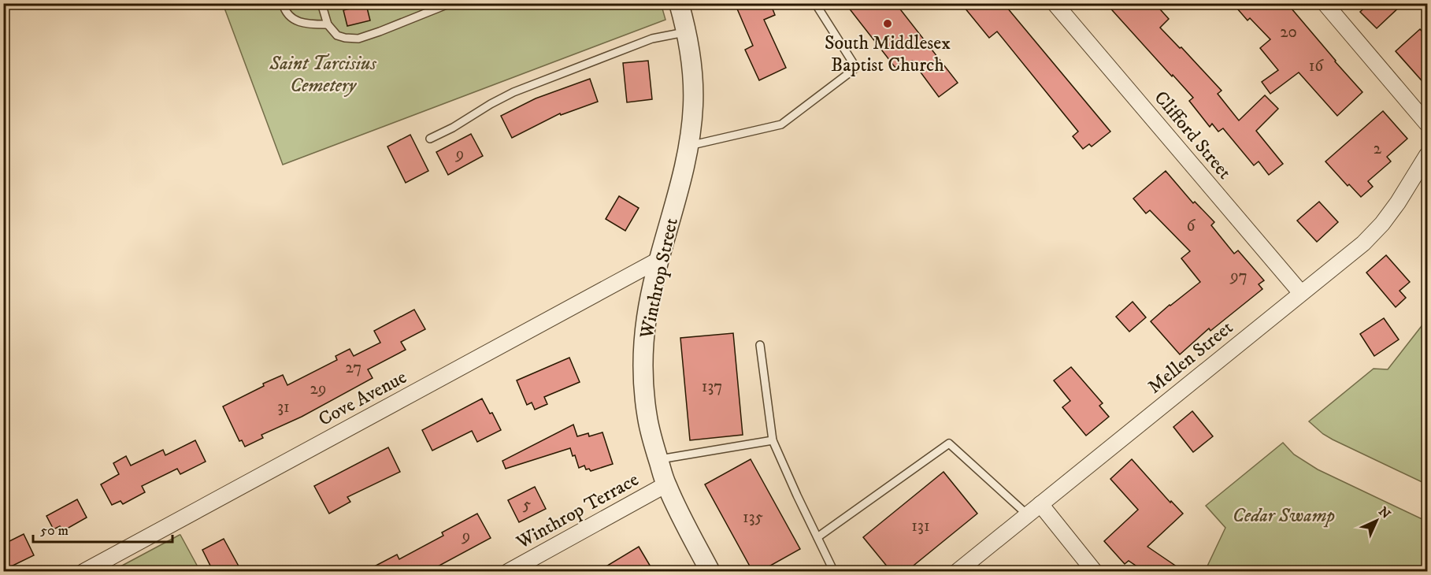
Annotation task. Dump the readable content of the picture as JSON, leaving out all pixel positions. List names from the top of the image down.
{
  "streets": {
    "street": [
      "Clifford Street",
      "Winthrop Street",
      "Mellen Street",
      "Cove Avenue",
      "Winthrop Terrace"
    ]
  },
  "crossings": [
    ["Clifford Street", "Mellen Street"],
    ["Winthrop Street", "Cove Avenue"],
    ["Winthrop Street", "Winthrop Terrace"]
  ],
  "parks": ["Saint Tarcisius Cemetery", "Cedar Swamp"],
  "places": ["South Middlesex Baptist Church"],
  "house_numbers": [
    "20",
    "16",
    "2",
    "9",
    "6",
    "97",
    "27",
    "137",
    "29",
    "31",
    "5",
    "135",
    "131",
    "9"
  ],
  "scale_bar": "50 m",
  "north": "top right"
}
